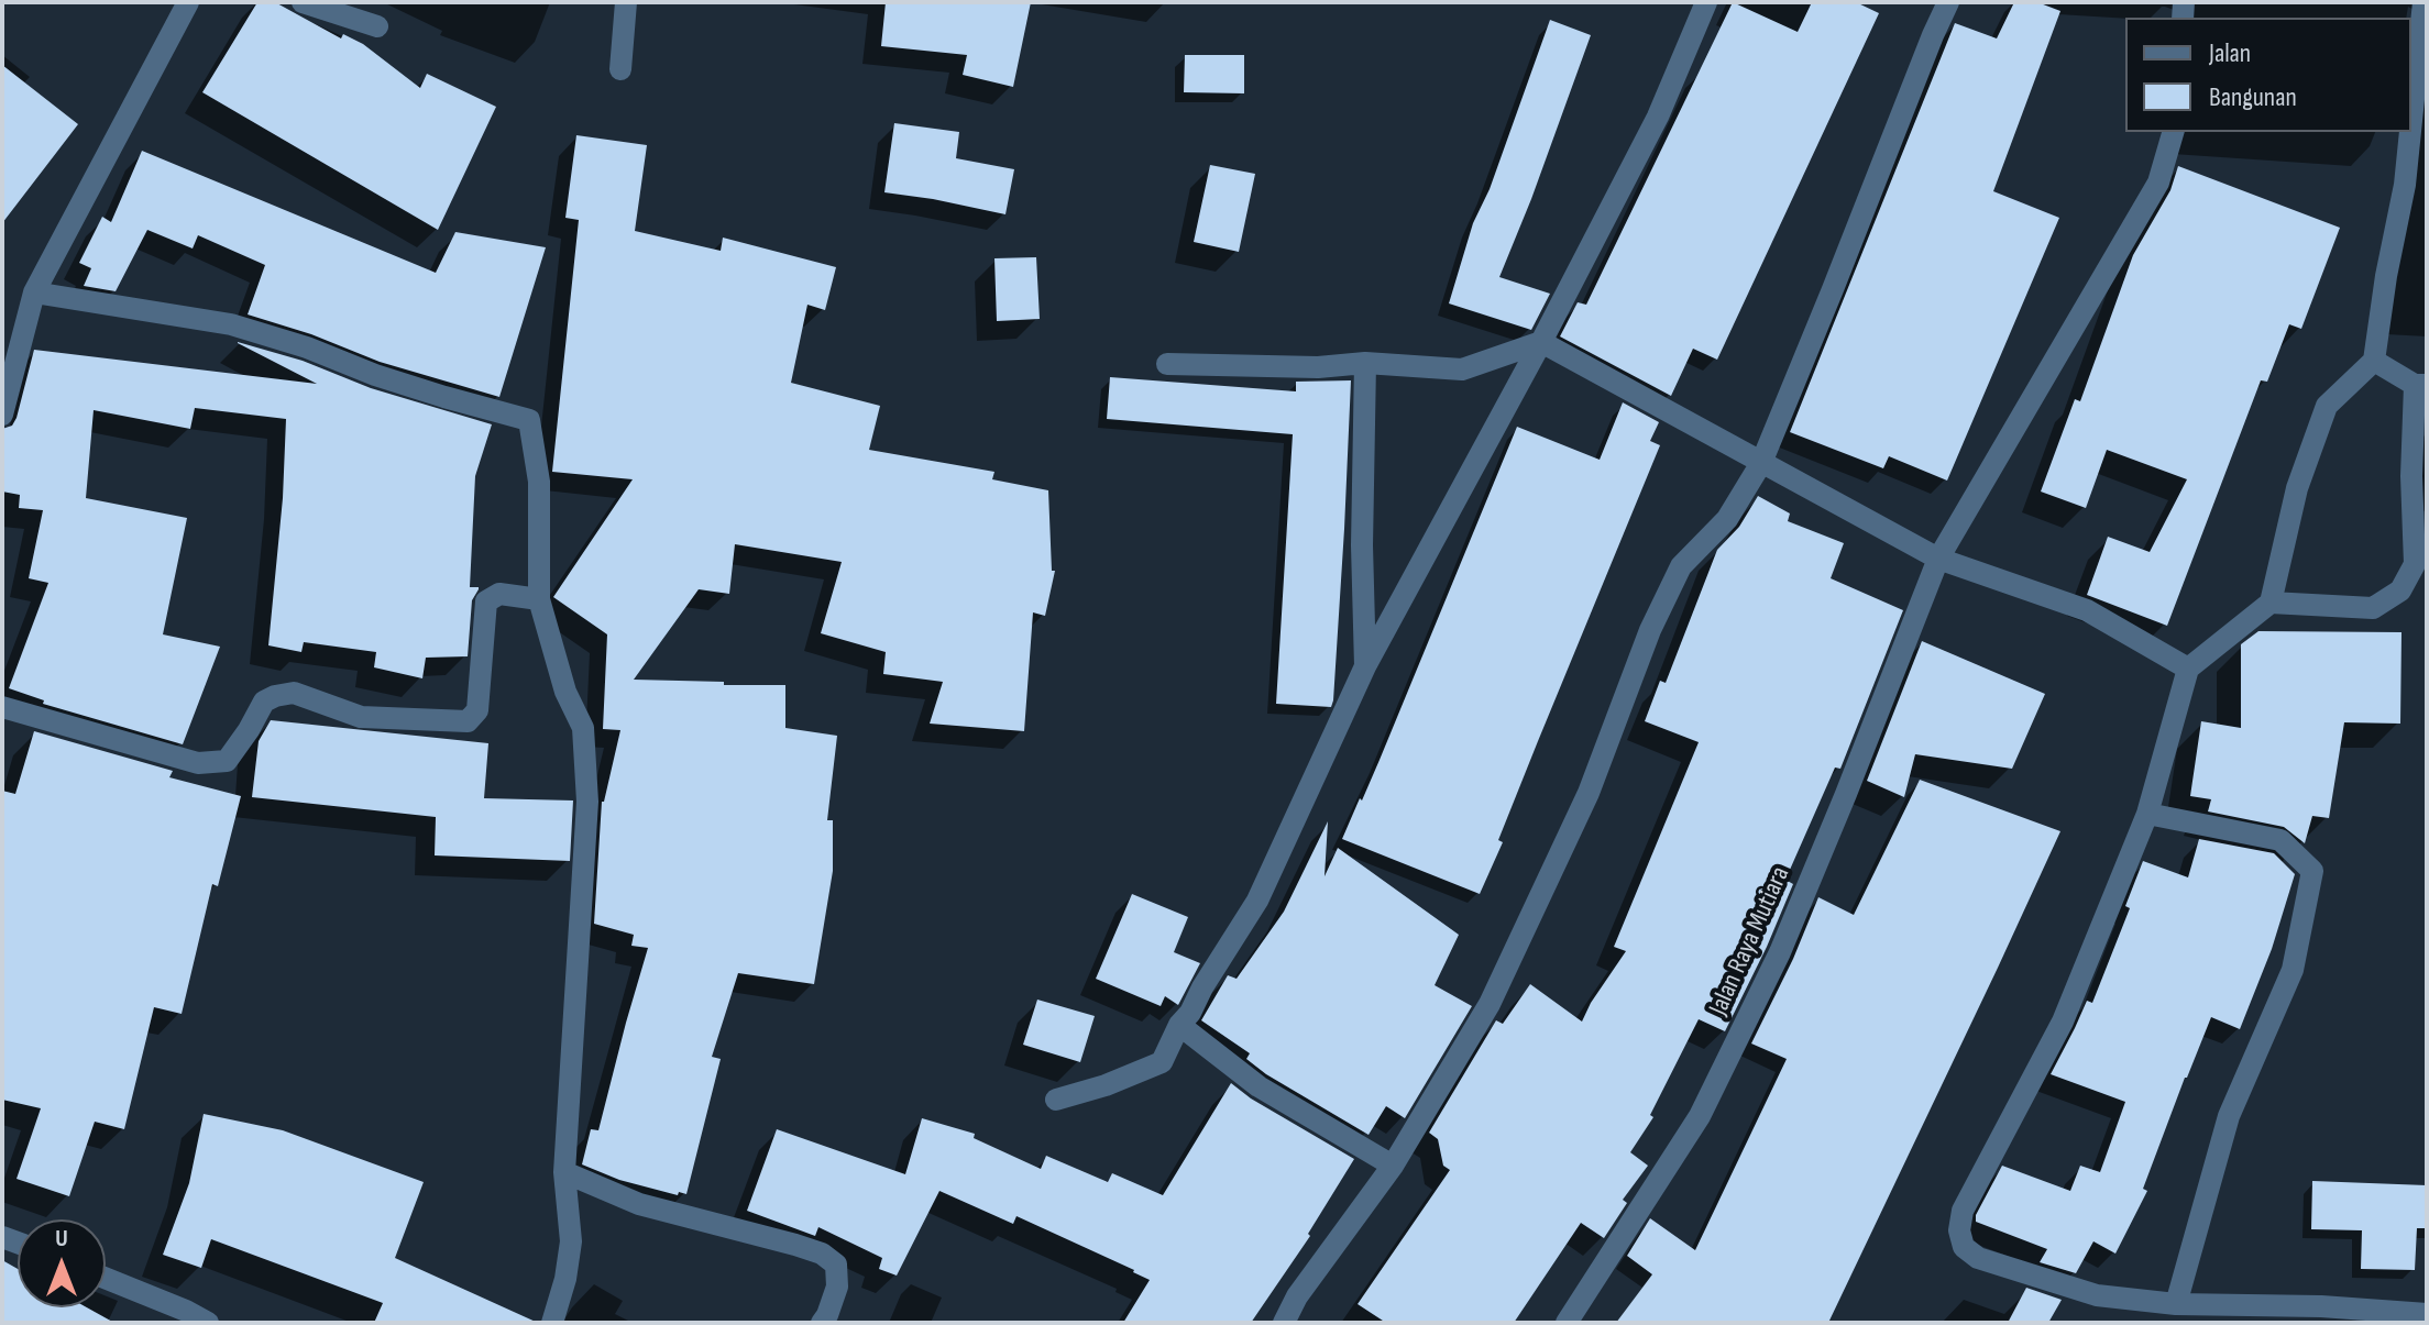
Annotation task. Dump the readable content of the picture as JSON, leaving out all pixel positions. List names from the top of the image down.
{
  "streets": {
    "street": ["Jalan Raya Mutiara"]
  },
  "legend": ["Jalan", "Bangunan"],
  "north": "top"
}
